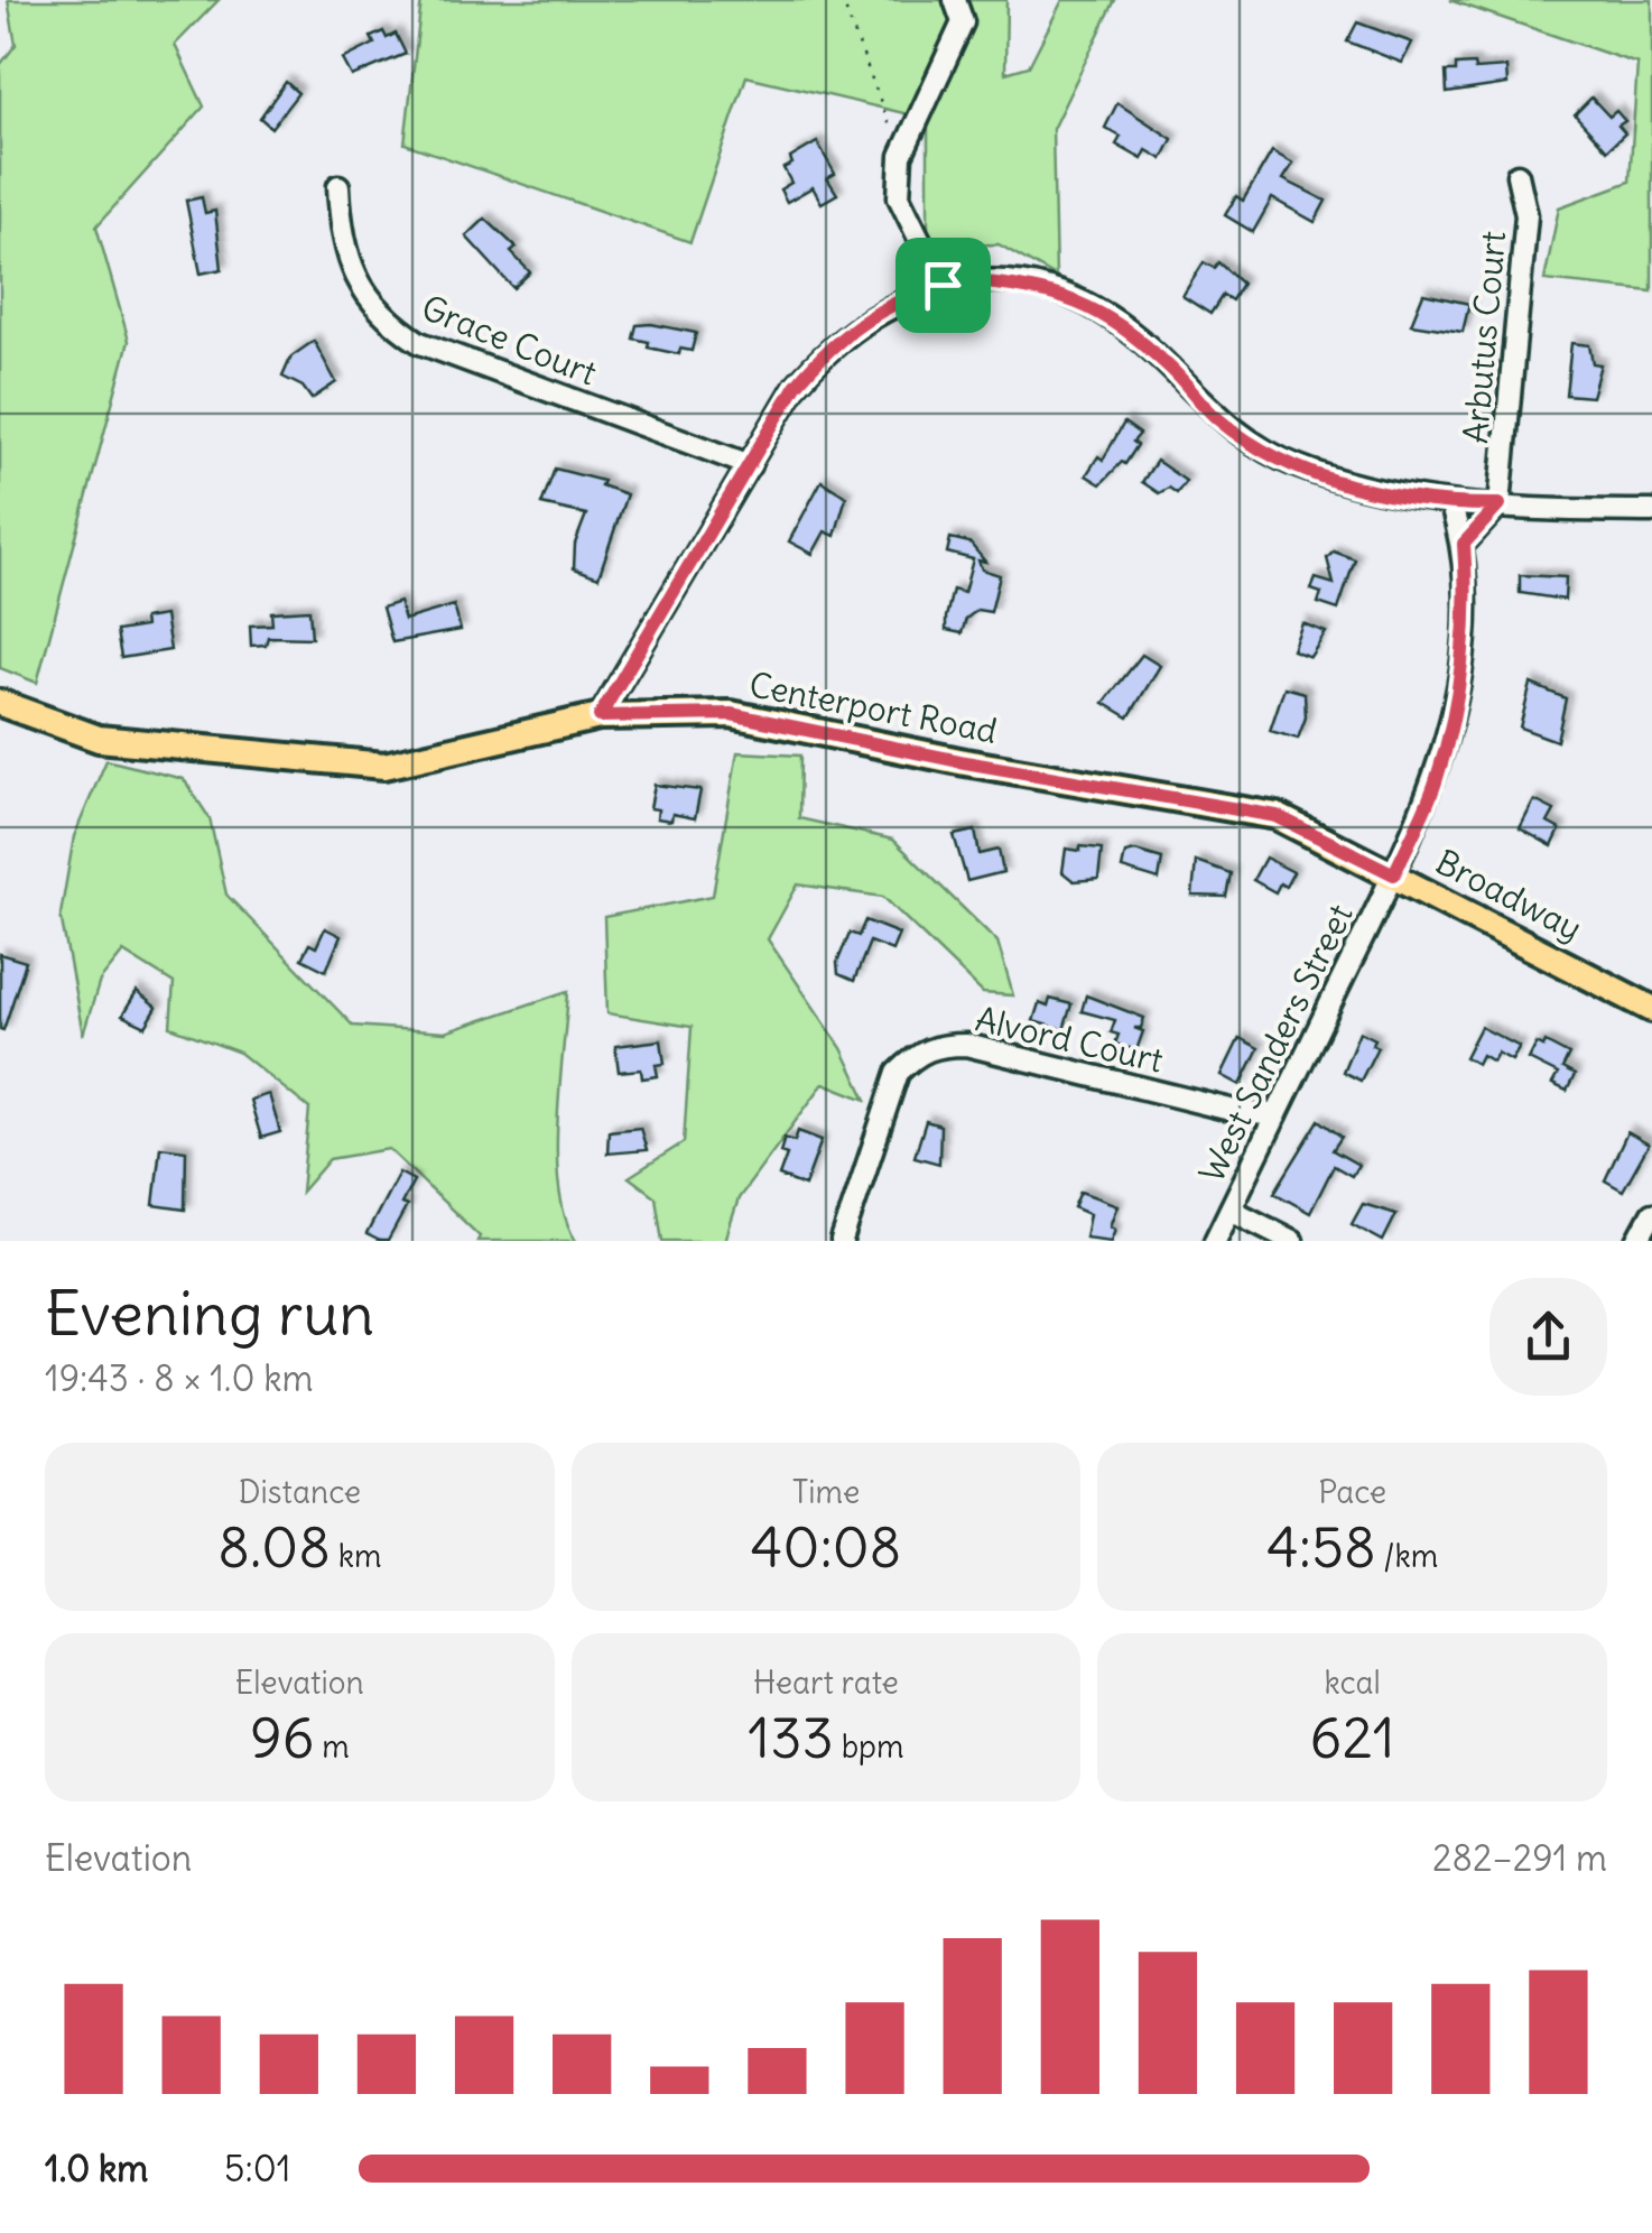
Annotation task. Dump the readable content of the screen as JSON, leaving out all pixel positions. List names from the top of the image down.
{
  "streets": {
    "main road": ["Centerport Road", "Broadway"],
    "street": [
      "Arbutus Court",
      "Grace Court",
      "Alvord Court",
      "West Sanders Street"
    ]
  },
  "crossings": [
    ["Centerport Road", "Broadway"],
    ["Centerport Road", "West Sanders Street"],
    ["Broadway", "West Sanders Street"],
    ["Alvord Court", "West Sanders Street"]
  ],
  "page": {
    "heading": ["Evening run", "19:43 · 8 × 1.0 km"],
    "stats": [
      ["Distance", "8.08 km"],
      ["Time", "40:08"],
      ["Pace", "4:58 /km"],
      ["Elevation", "96 m"],
      ["Heart rate", "133 bpm"],
      ["kcal", "621"]
    ],
    "chart": ["Elevation", "282–291 m"],
    "list": [
      {
        "name": "1.0 km",
        "note": "5:01"
      }
    ]
  }
}
